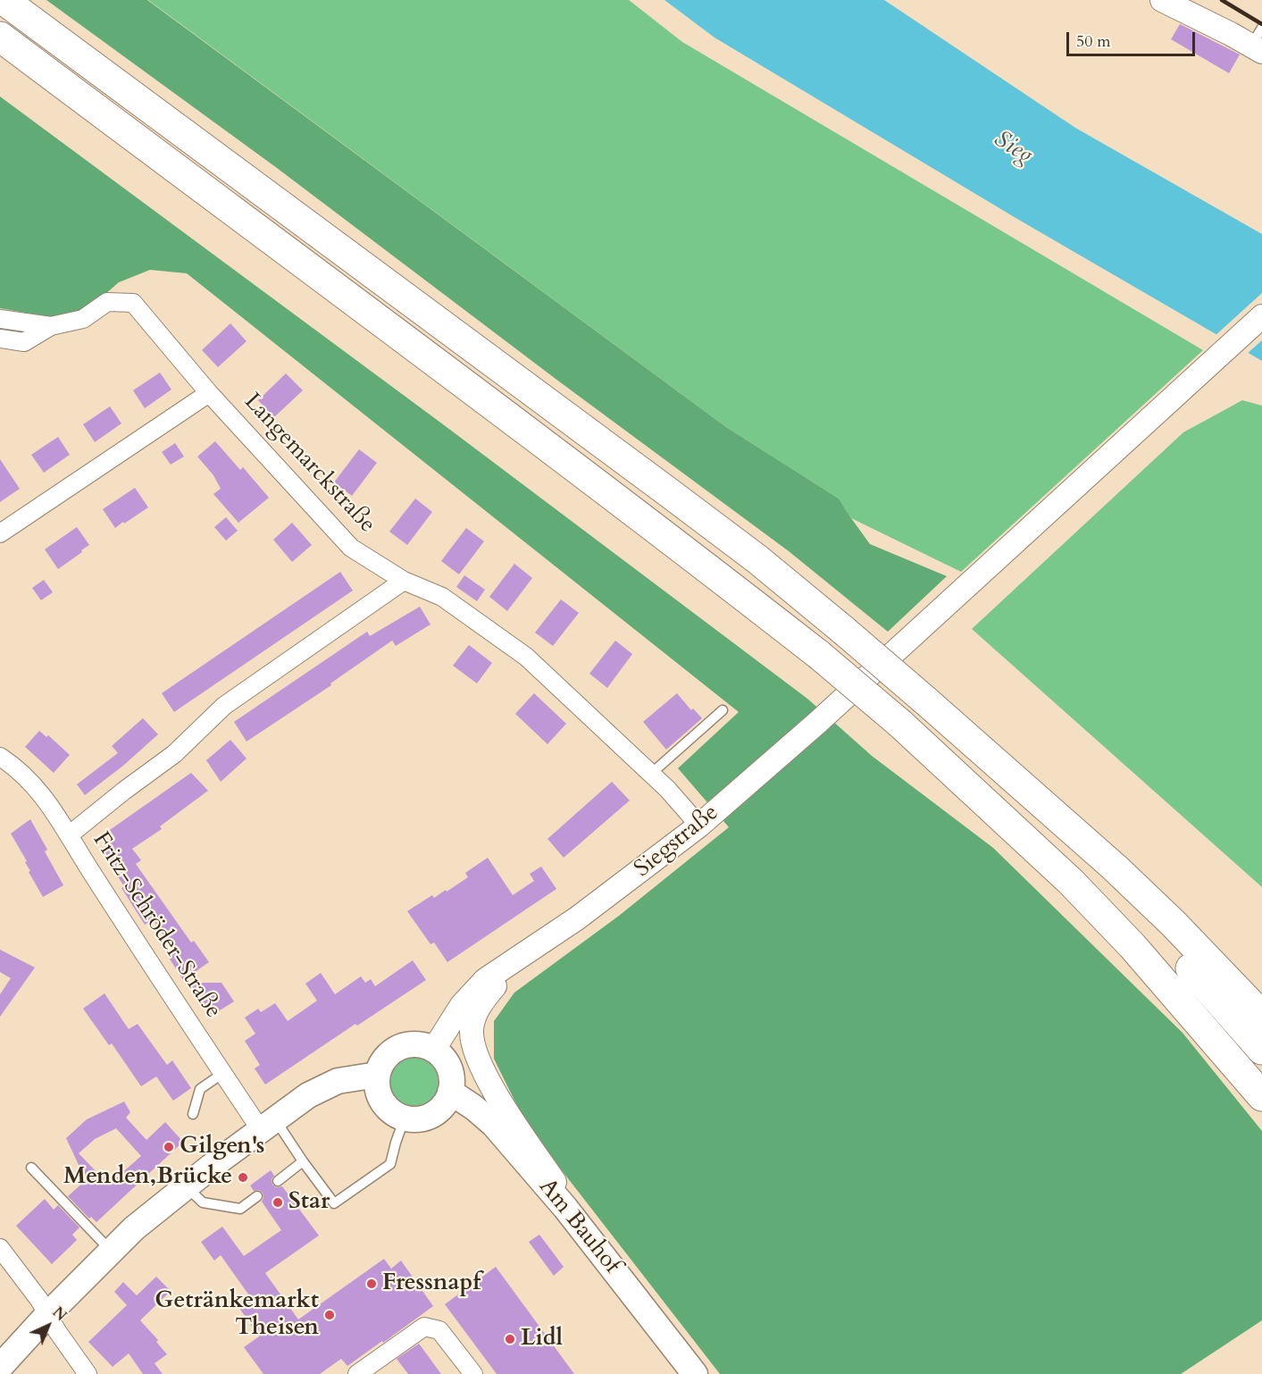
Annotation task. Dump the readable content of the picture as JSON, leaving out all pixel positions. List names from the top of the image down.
{
  "streets": {
    "main road": ["Am Bauhof"],
    "street": ["Langemarckstraße", "Siegstraße", "Fritz-Schröder-Straße"]
  },
  "crossings": [
    ["Langemarckstraße", "Siegstraße"],
    ["Siegstraße", "Am Bauhof"]
  ],
  "water": ["Sieg"],
  "places": [
    "Gilgen's",
    "Menden,Brücke",
    "Star",
    "Fressnapf",
    "Getränkemarkt Theisen",
    "Lidl"
  ],
  "scale_bar": "50 m",
  "north": "top right"
}
